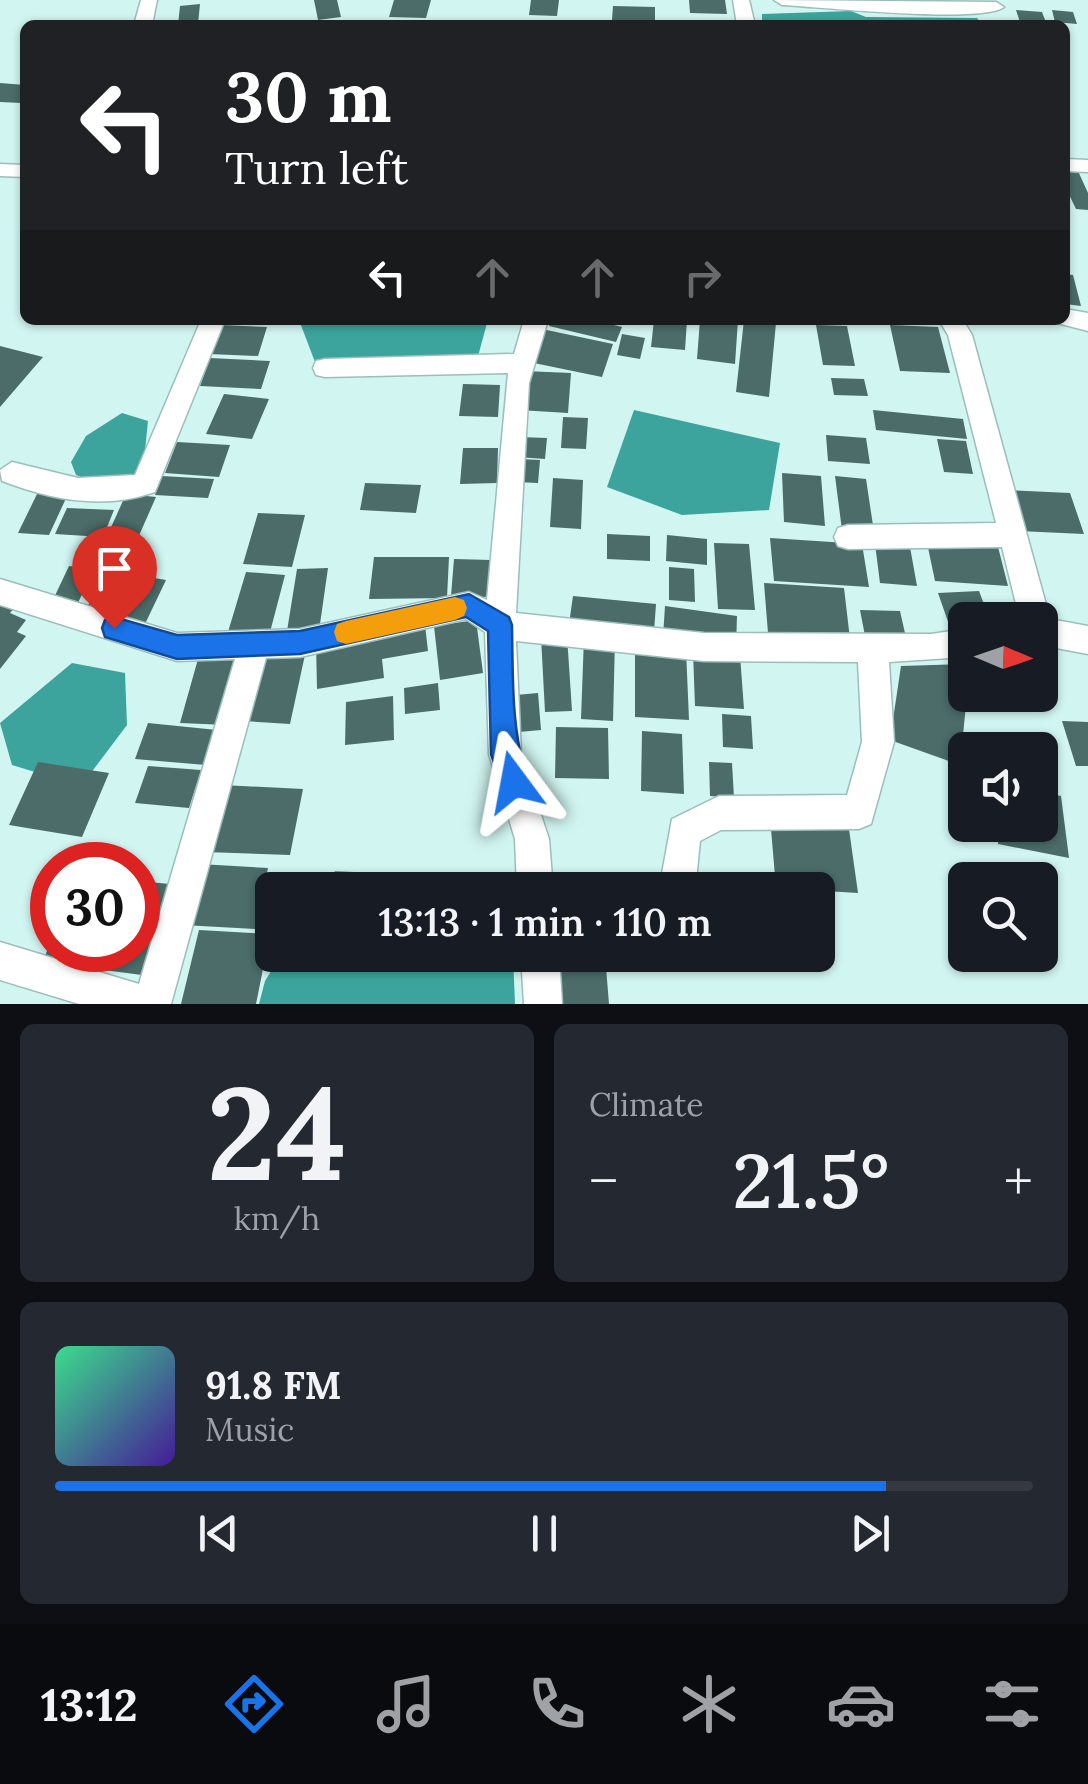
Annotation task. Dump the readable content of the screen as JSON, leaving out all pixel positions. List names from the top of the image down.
{
  "north": "right",
  "page": {
    "turn": ["30 m", "Turn left"],
    "limit": "30",
    "trip": "13:13 · 1 min · 110 m",
    "tile": [
      ["24", "km/h"],
      "Climate"
    ],
    "heat": ["−", "21.5°", "+"],
    "song": ["91.8 FM", "Music"],
    "tabs": "13:12"
  }
}
